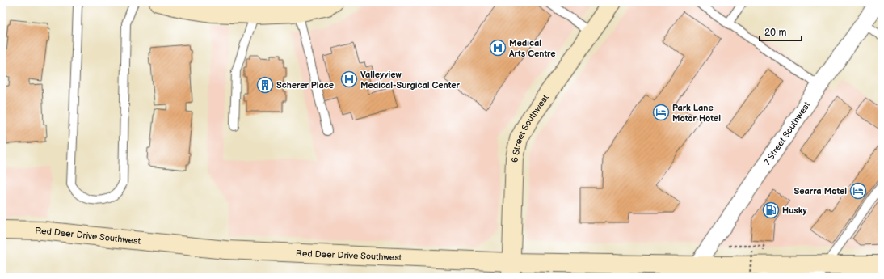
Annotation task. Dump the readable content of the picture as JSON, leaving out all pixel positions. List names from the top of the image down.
{
  "streets": {
    "street": ["6 Street Southwest", "7 Street Southwest", "Red Deer Drive Southwest"]
  },
  "crossings": [
    ["6 Street Southwest", "Red Deer Drive Southwest"],
    ["7 Street Southwest", "Red Deer Drive Southwest"]
  ],
  "places": {
    "hospital": ["Medical Arts Centre", "Valleyview Medical-Surgical Center"],
    "building": ["Scherer Place"],
    "hotel": ["Park Lane Motor Hotel", "Searra Motel"],
    "fuel station": ["Husky"]
  },
  "scale_bar": "20 m"
}
